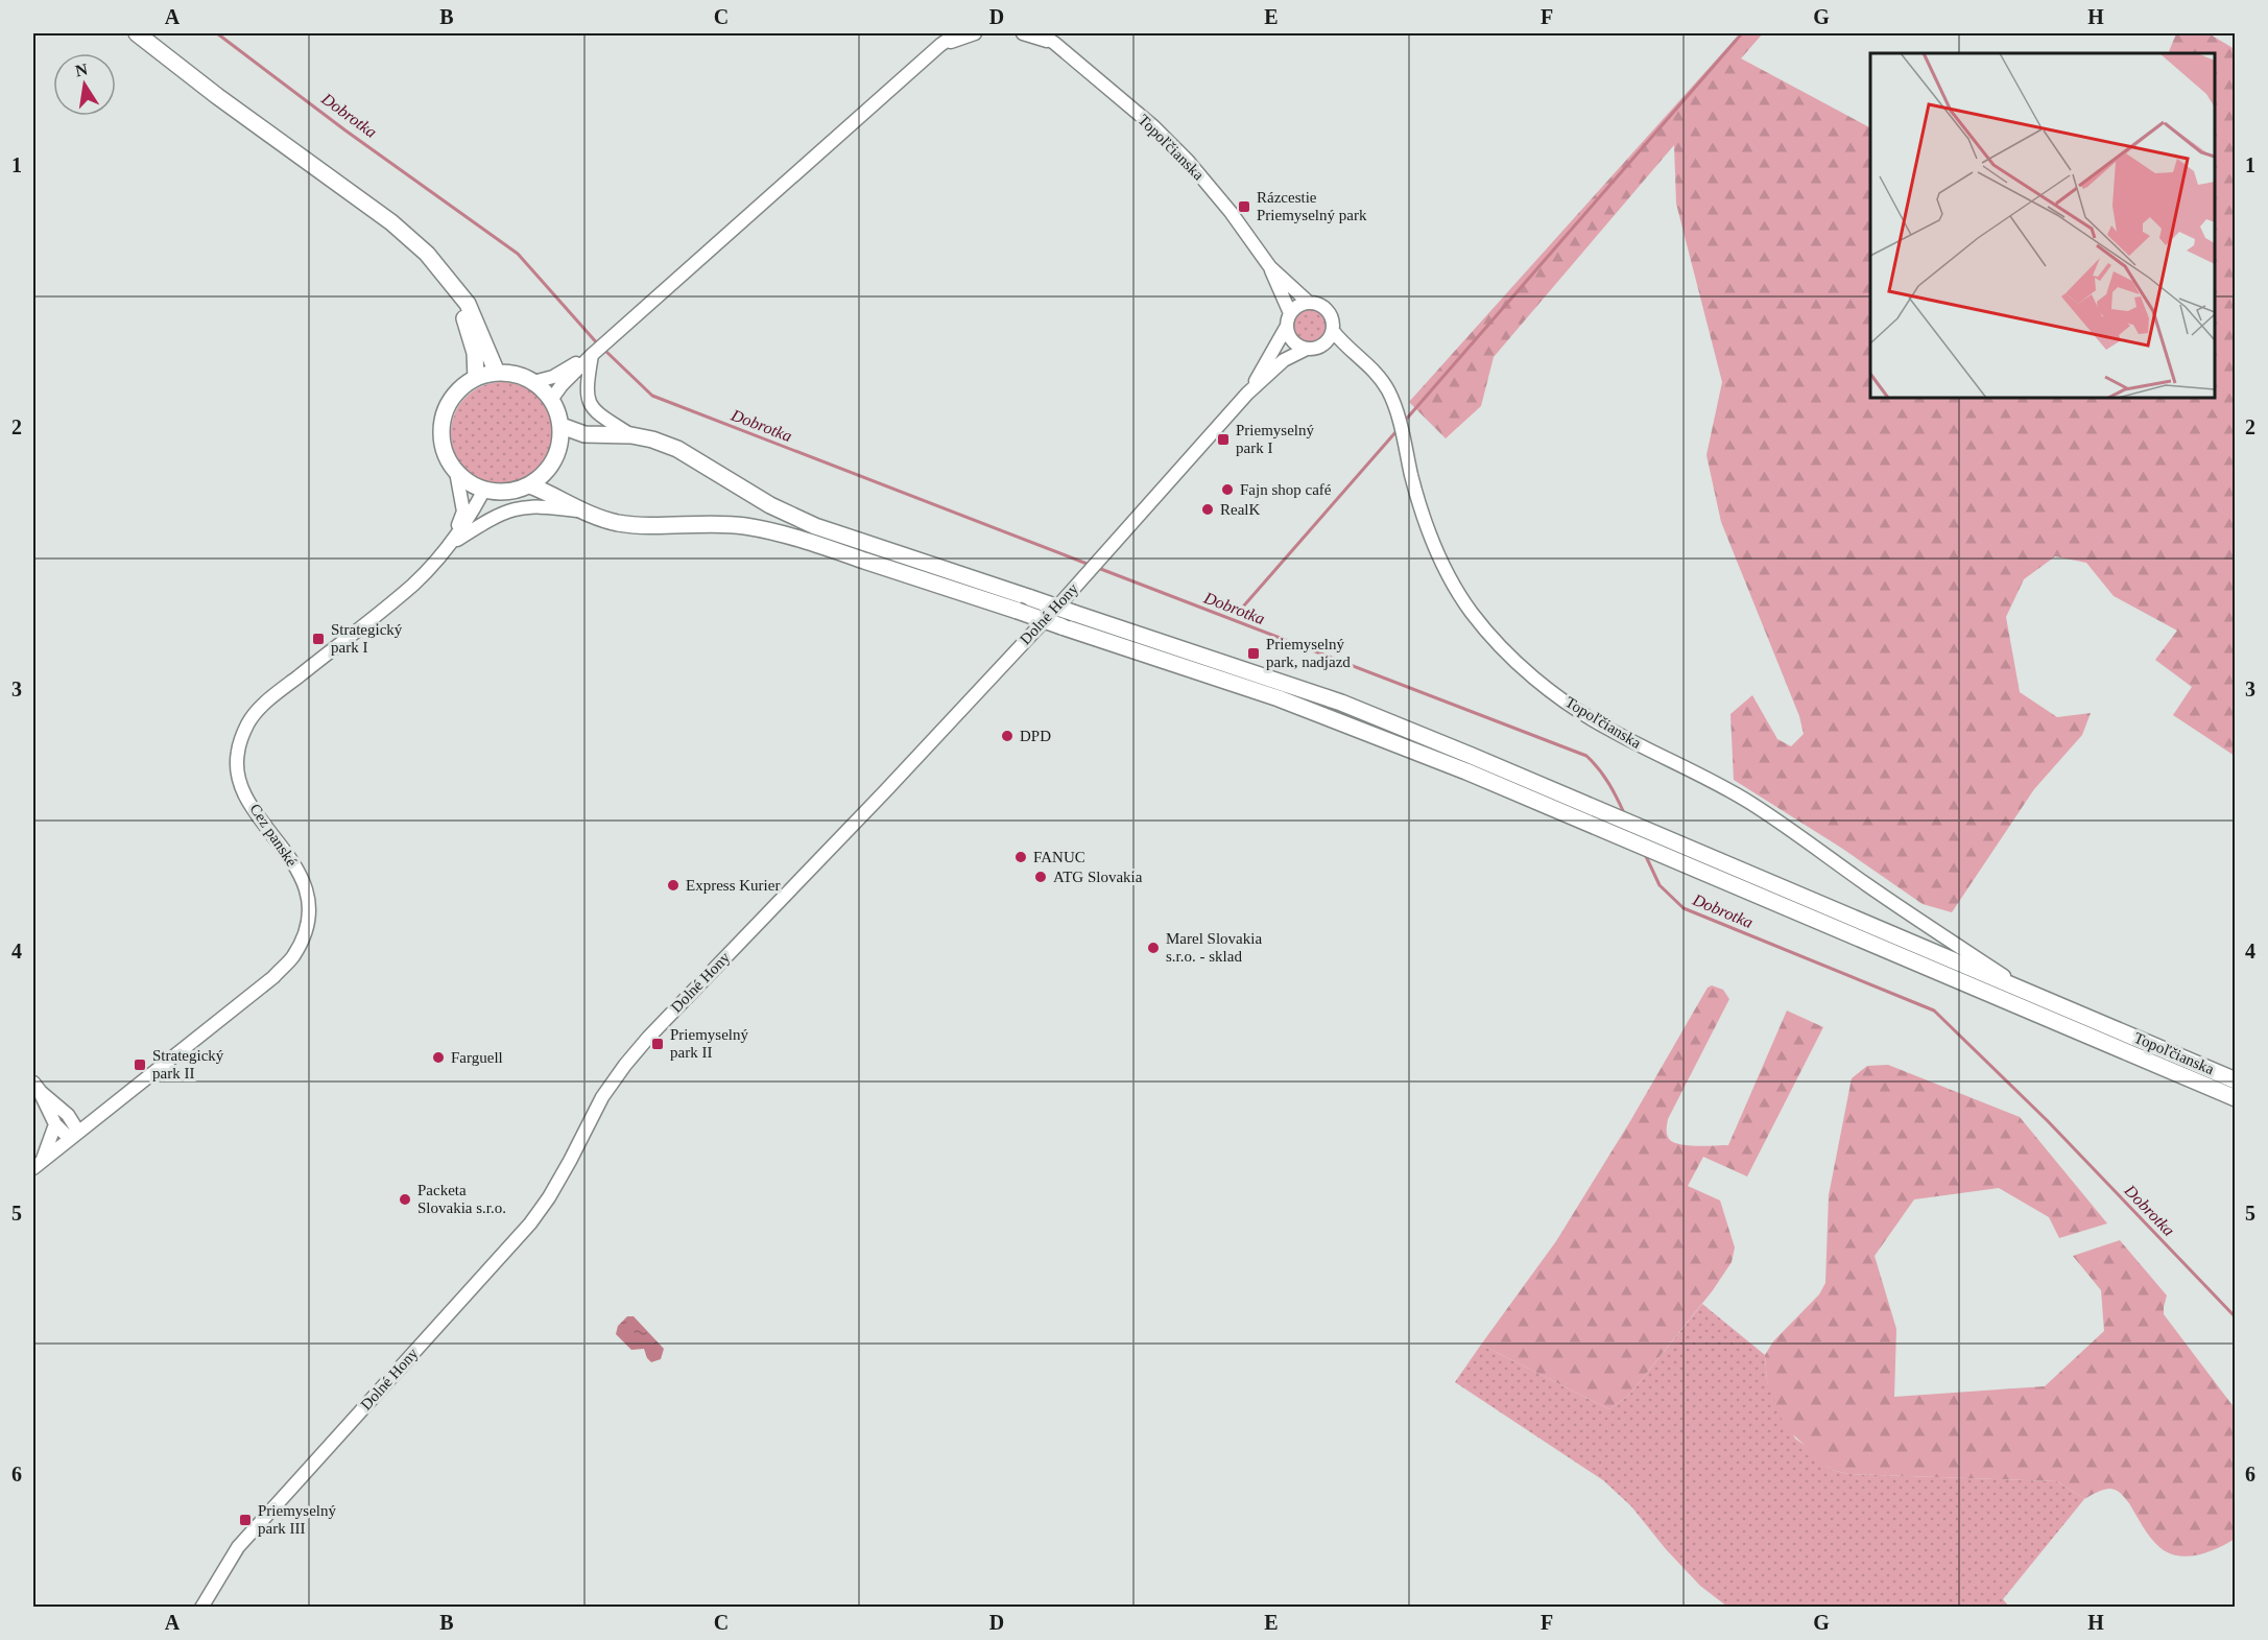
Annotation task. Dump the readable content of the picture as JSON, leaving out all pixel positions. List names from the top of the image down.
{
  "streets": {
    "main road": ["Topoľčianska"],
    "street": ["Dolné Hony", "Cez panské"]
  },
  "crossings": [
    ["Topoľčianska", "Dolné Hony"]
  ],
  "water": ["Dobrotka"],
  "places": {
    "transit": [
      "Rázcestie Priemyselný park",
      "Priemyselný park I",
      "Strategický park I",
      "Priemyselný park, nadjazd",
      "Priemyselný park II",
      "Strategický park II",
      "Priemyselný park III"
    ],
    "other": [
      "Fajn shop café",
      "RealK",
      "DPD",
      "FANUC",
      "ATG Slovakia",
      "Express Kurier",
      "Marel Slovakia s.r.o. - sklad",
      "Farguell",
      "Packeta Slovakia s.r.o."
    ]
  },
  "north": "top",
  "grid": {
    "columns": [
      "A",
      "B",
      "C",
      "D",
      "E",
      "F",
      "G",
      "H"
    ],
    "rows": [
      "1",
      "2",
      "3",
      "4",
      "5",
      "6"
    ]
  }
}
